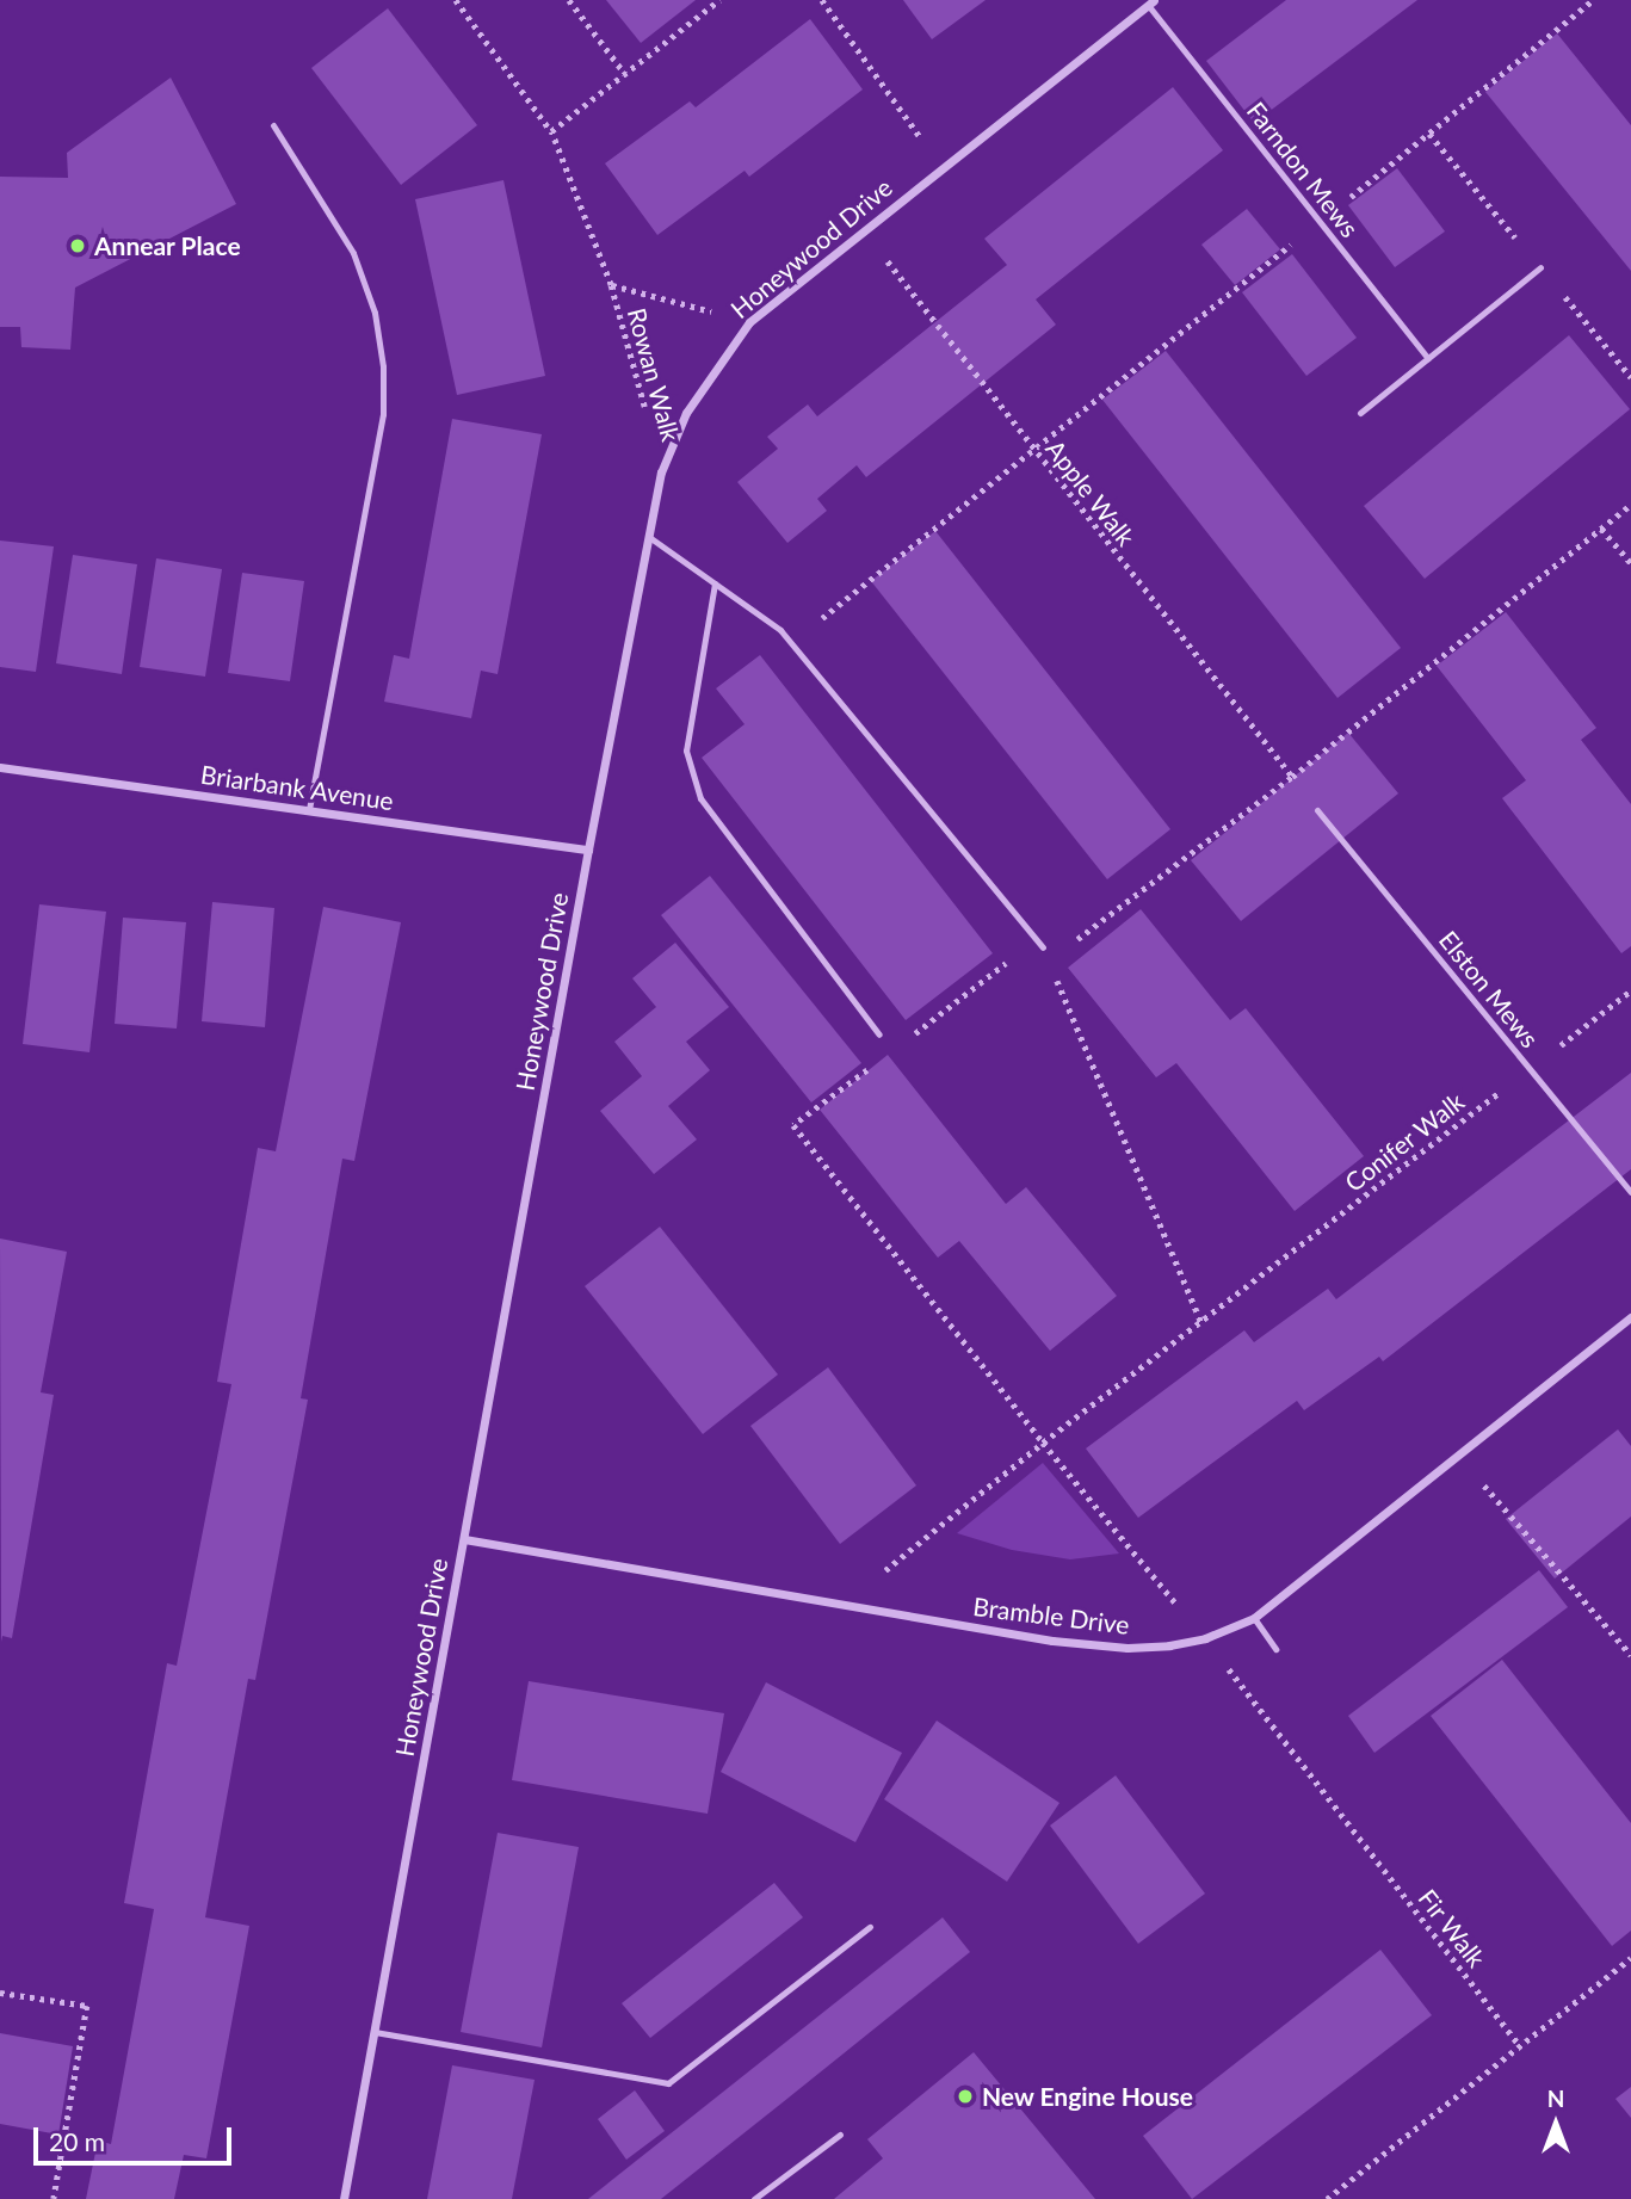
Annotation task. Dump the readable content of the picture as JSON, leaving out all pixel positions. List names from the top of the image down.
{
  "streets": {
    "street": ["Honeywood Drive", "Briarbank Avenue", "Bramble Drive"],
    "lane": ["Farndon Mews", "Elston Mews"],
    "path": [
      "Rowan Walk",
      "Apple Walk",
      "Conifer Walk",
      "Fir Walk"
    ]
  },
  "crossings": [
    ["Farndon Mews", "Honeywood Drive"],
    ["Honeywood Drive", "Rowan Walk"],
    ["Honeywood Drive", "Apple Walk"],
    ["Honeywood Drive", "Briarbank Avenue"],
    ["Honeywood Drive", "Bramble Drive"],
    ["Elston Mews", "Conifer Walk"],
    ["Conifer Walk", "Bramble Drive"],
    ["Conifer Walk", "Fir Walk"],
    ["Bramble Drive", "Fir Walk"]
  ],
  "places": ["Annear Place", "New Engine House"],
  "scale_bar": "20 m",
  "north": "top"
}
